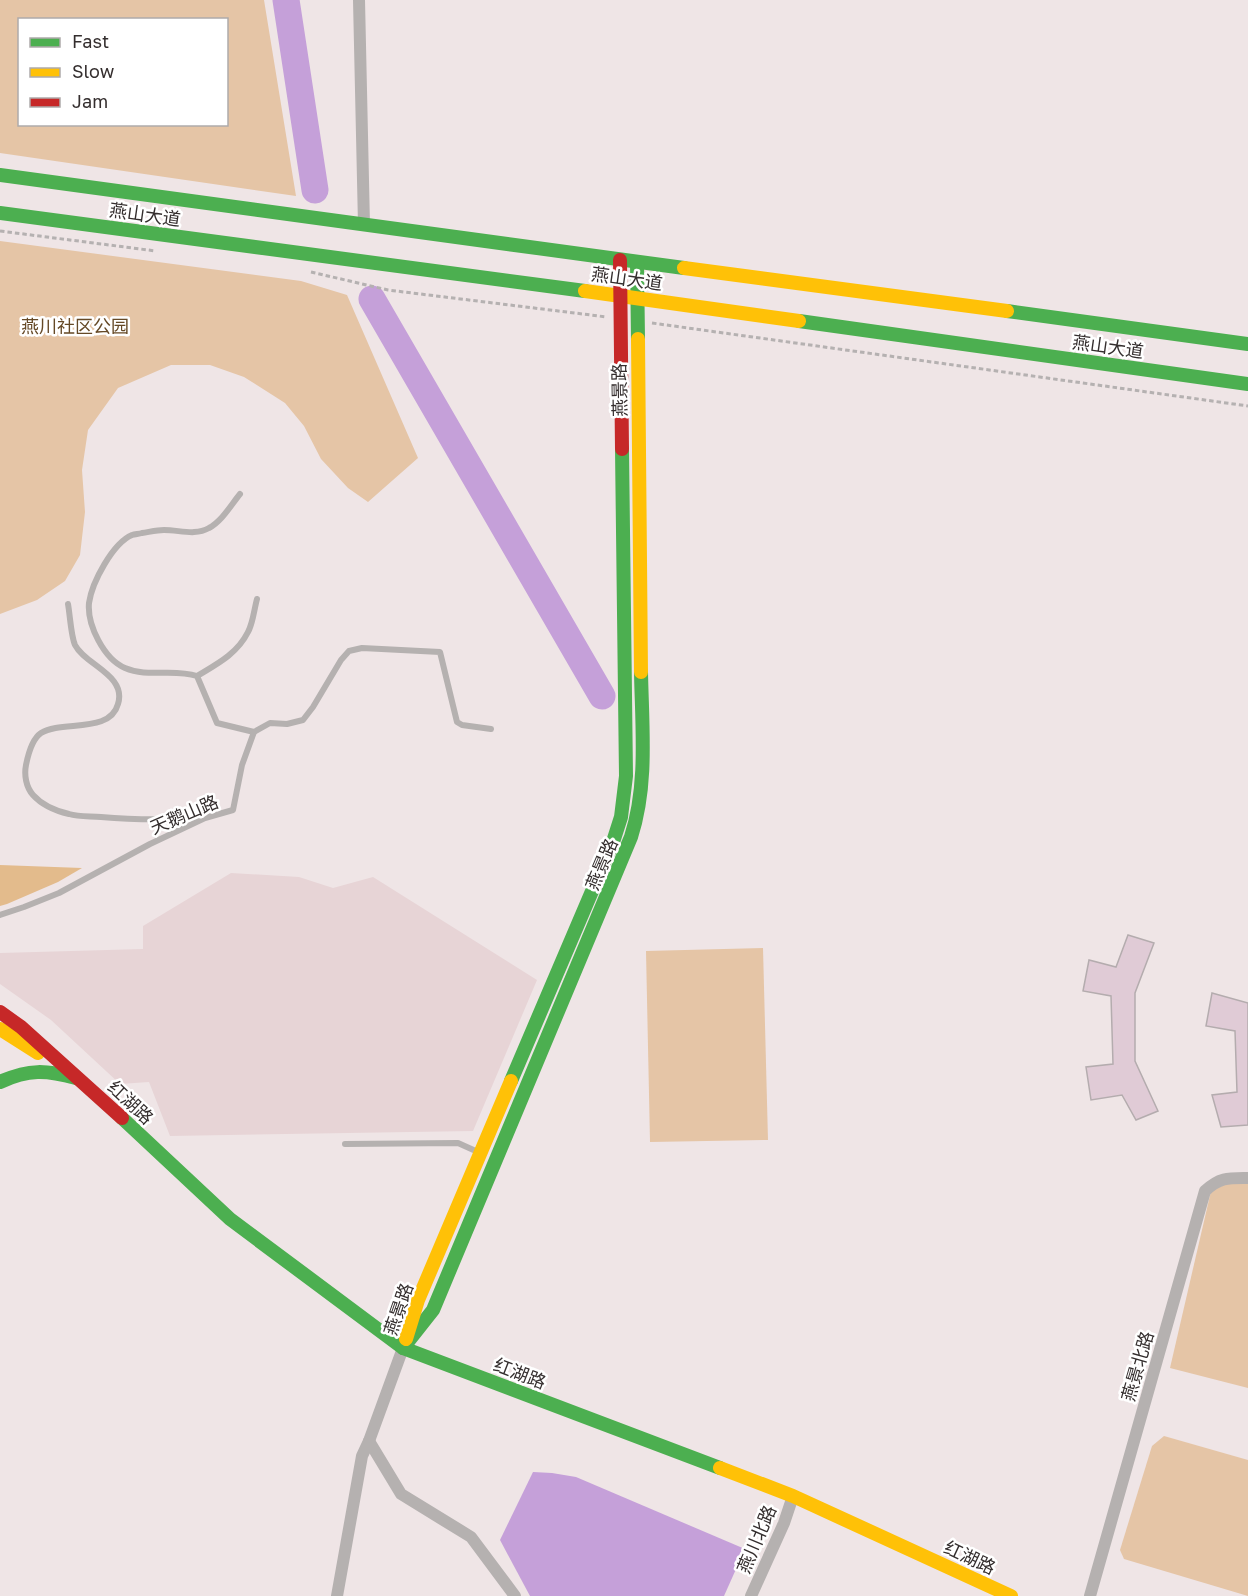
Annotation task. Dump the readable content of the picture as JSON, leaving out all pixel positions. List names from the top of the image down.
{
  "streets": {
    "main road": ["燕山大道", "燕景路", "红湖路"],
    "street": ["燕景北路", "燕川北路"],
    "lane": ["天鹅山路"]
  },
  "crossings": [
    ["燕山大道", "燕景路"],
    ["燕景路", "红湖路"],
    ["红湖路", "燕川北路"]
  ],
  "parks": ["燕川社区公园"],
  "legend": ["Fast", "Slow", "Jam"]
}
